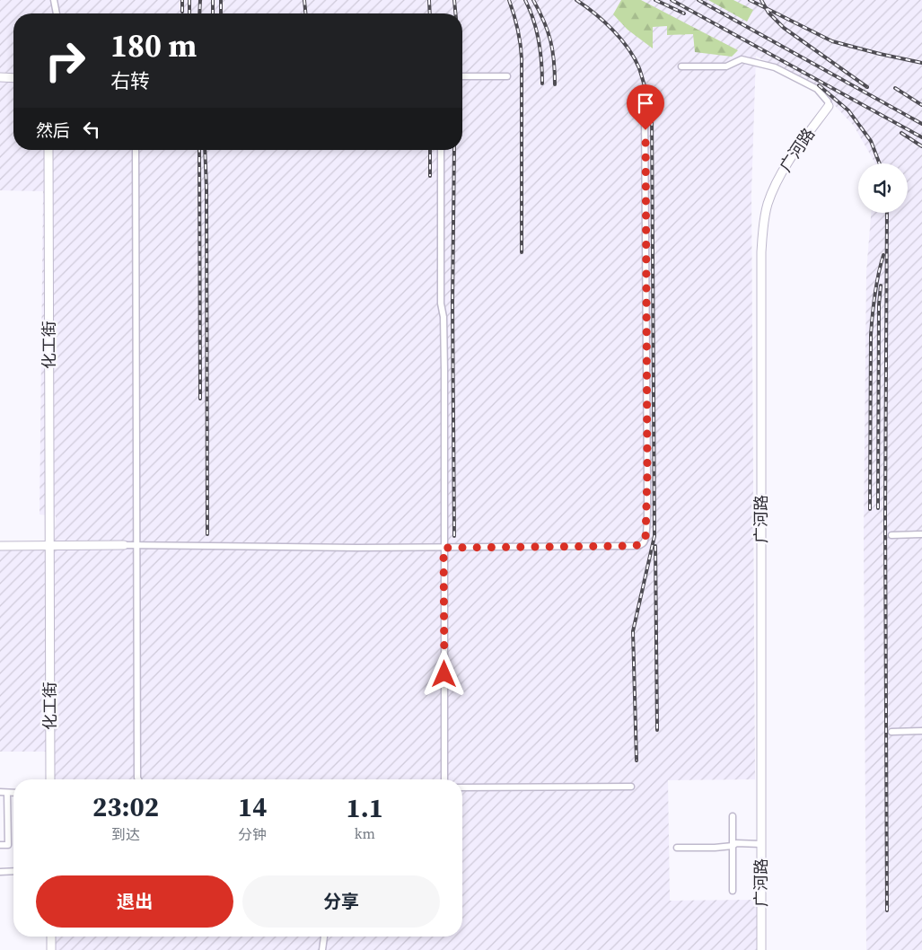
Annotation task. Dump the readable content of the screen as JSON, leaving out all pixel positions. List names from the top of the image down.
{
  "streets": {
    "street": ["广河路", "化工街"]
  },
  "page": {
    "turn": ["180 m", "右转"],
    "then": "然后",
    "eta": [
      "23:02",
      "到达",
      "14",
      "分钟",
      "1.1",
      "km"
    ],
    "buttons": ["退出", "分享"]
  }
}
